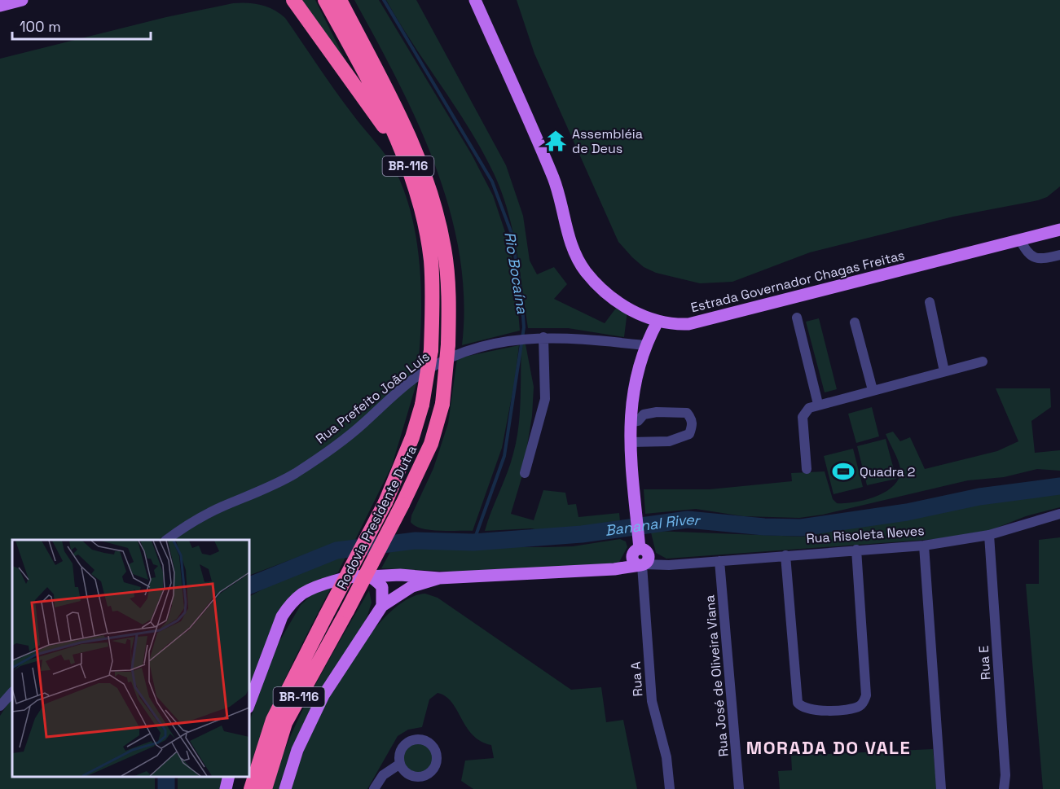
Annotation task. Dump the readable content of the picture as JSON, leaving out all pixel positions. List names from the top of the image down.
{
  "streets": {
    "highway": ["BR-116", "Rodovia Presidente Dutra"],
    "main road": ["Estrada Governador Chagas Freitas", "Rua Risoleta Neves"],
    "street": [
      "Rua Prefeito João Luís",
      "Rua E",
      "Rua José de Oliveira Viana",
      "Rua A"
    ]
  },
  "crossings": [
    ["Rua Risoleta Neves", "Rua E"],
    ["Rua Risoleta Neves", "Rua José de Oliveira Viana"],
    ["Rua Risoleta Neves", "Rua A"]
  ],
  "districts": ["MORADA DO VALE"],
  "water": ["Rio Bocaína", "Bananal River"],
  "places": {
    "temple": ["Assembléia de Deus"],
    "sports": ["Quadra 2"]
  },
  "scale_bar": "100 m"
}
